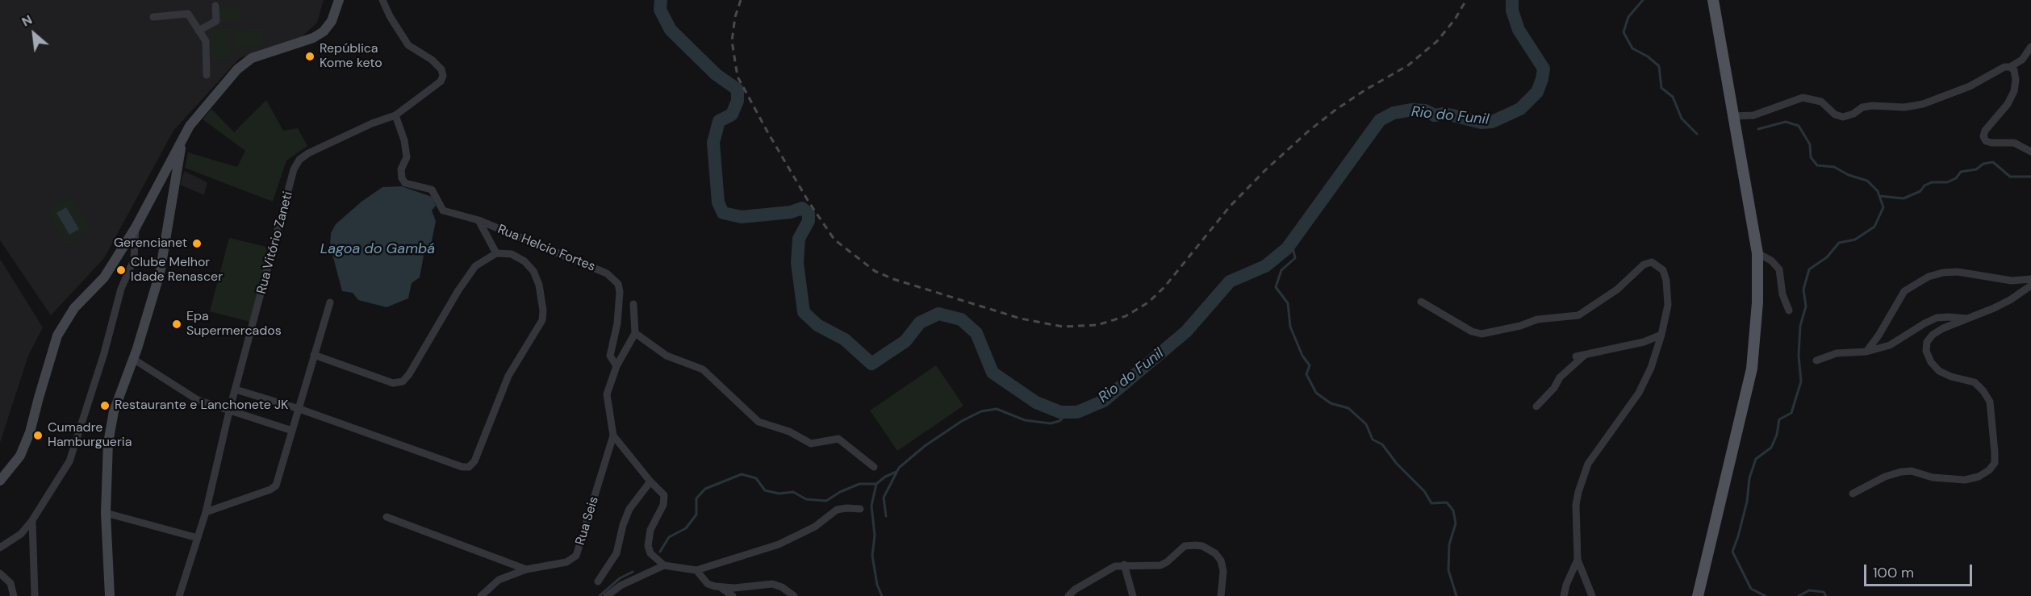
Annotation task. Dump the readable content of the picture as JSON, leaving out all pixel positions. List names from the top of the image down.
{
  "streets": {
    "street": ["Rua Vitório Zaneti", "Rua Helcio Fortes", "Rua Seis"]
  },
  "crossings": [
    ["Rua Vitório Zaneti", "Rua Helcio Fortes"],
    ["Rua Helcio Fortes", "Rua Seis"]
  ],
  "water": ["Rio do Funil", "Lagoa do Gambá"],
  "places": [
    "República Kome keto",
    "Gerencianet",
    "Clube Melhor Idade Renascer",
    "Epa Supermercados",
    "Restaurante e Lanchonete JK",
    "Cumadre Hamburgueria"
  ],
  "scale_bar": "100 m",
  "north": "top left"
}
